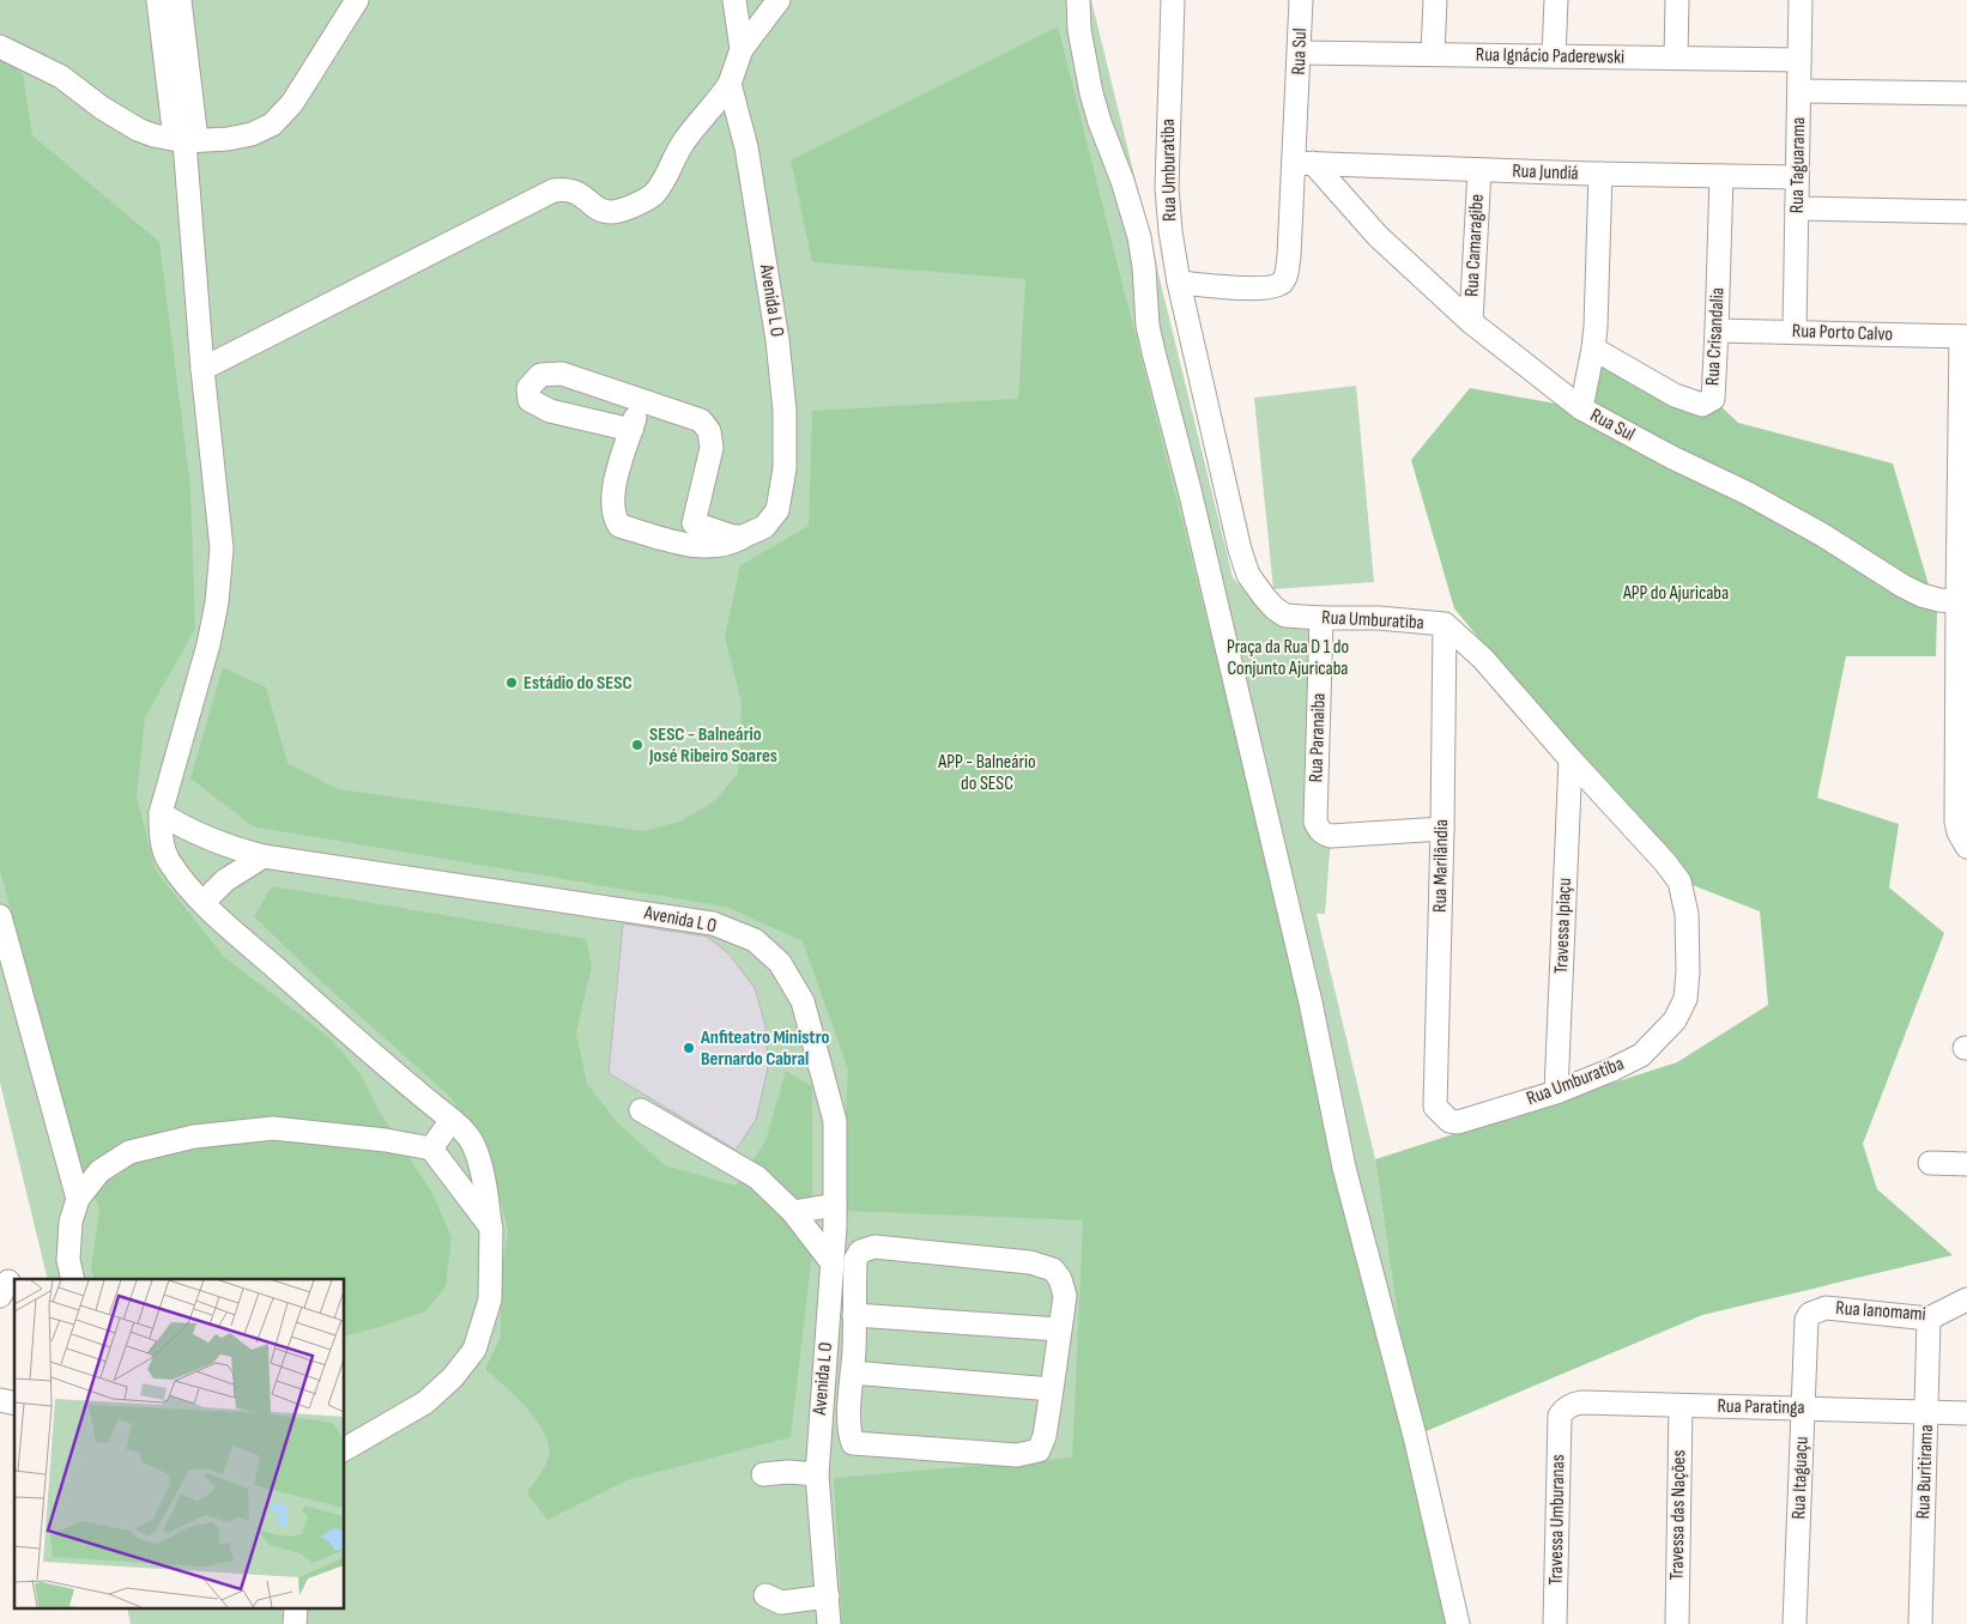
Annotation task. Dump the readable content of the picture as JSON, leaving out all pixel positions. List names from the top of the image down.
{
  "streets": {
    "street": [
      "Rua Sul",
      "Rua Ignácio Paderewski",
      "Rua Taguarama",
      "Rua Umburatiba",
      "Rua Jundiá",
      "Rua Camaragibe",
      "Avenida L O",
      "Rua Porto Calvo",
      "Rua Crisandalia",
      "Rua Paranaiba",
      "Rua Marilândia",
      "Travessa Ipiaçu",
      "Rua Ianomami",
      "Rua Paratinga",
      "Rua Buritirama",
      "Rua Itaguaçu",
      "Travessa das Nações",
      "Travessa Umburanas"
    ]
  },
  "crossings": [
    ["Rua Sul", "Rua Ignácio Paderewski"],
    ["Rua Sul", "Rua Umburatiba"],
    ["Rua Sul", "Rua Jundiá"],
    ["Rua Sul", "Rua Camaragibe"],
    ["Rua Ignácio Paderewski", "Rua Taguarama"],
    ["Rua Taguarama", "Rua Jundiá"],
    ["Rua Taguarama", "Rua Porto Calvo"],
    ["Rua Umburatiba", "Rua Paranaiba"],
    ["Rua Umburatiba", "Rua Marilândia"],
    ["Rua Umburatiba", "Travessa Ipiaçu"],
    ["Rua Jundiá", "Rua Camaragibe"],
    ["Rua Jundiá", "Rua Crisandalia"],
    ["Rua Porto Calvo", "Rua Crisandalia"],
    ["Rua Paranaiba", "Rua Marilândia"],
    ["Rua Ianomami", "Rua Buritirama"],
    ["Rua Ianomami", "Rua Itaguaçu"],
    ["Rua Paratinga", "Rua Buritirama"],
    ["Rua Paratinga", "Rua Itaguaçu"],
    ["Rua Paratinga", "Travessa das Nações"],
    ["Rua Paratinga", "Travessa Umburanas"]
  ],
  "parks": ["APP do Ajuricaba", "Praça da Rua D 1 do Conjunto Ajuricaba", "APP - Balneário do SESC"],
  "places": ["Estádio do SESC", "SESC - Balneário José Ribeiro Soares", "Anfiteatro Ministro Bernardo Cabral"]
}
